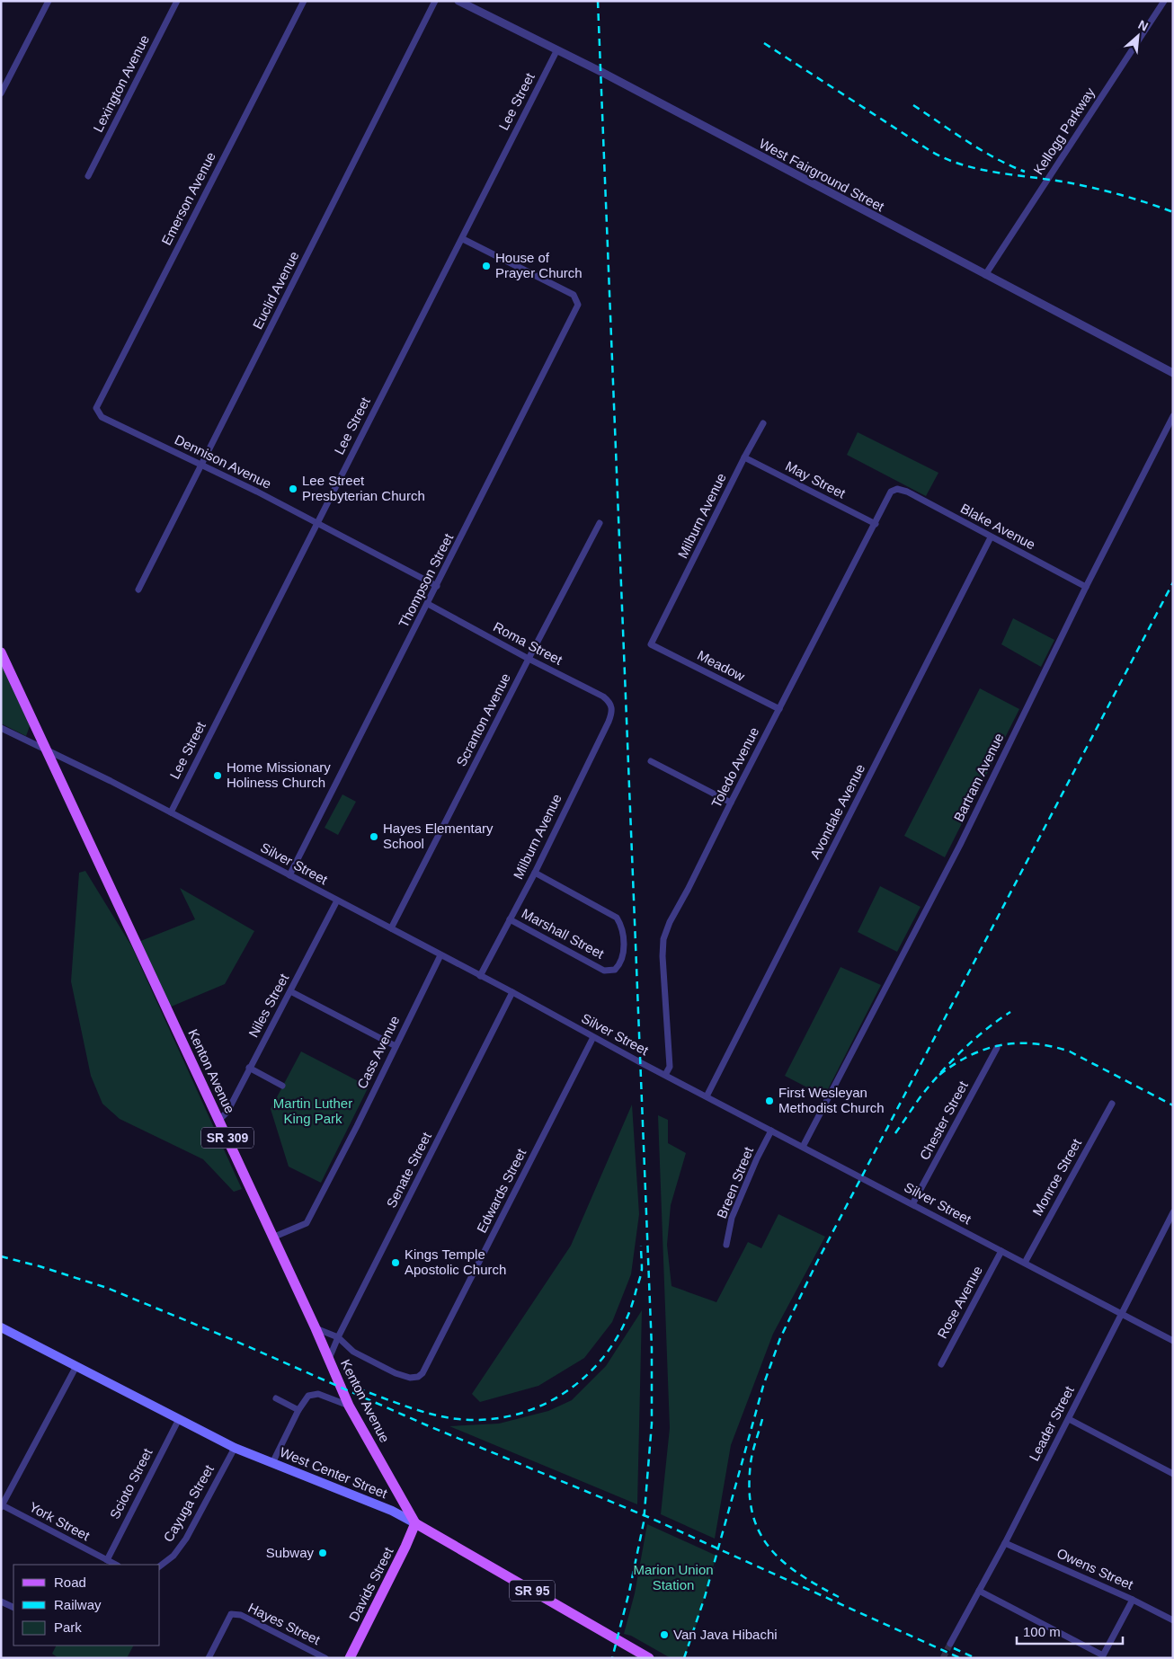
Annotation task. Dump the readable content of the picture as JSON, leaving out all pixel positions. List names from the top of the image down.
{
  "streets": {
    "main road": [
      "Kenton Avenue",
      "SR 309",
      "West Center Street",
      "Davids Street",
      "SR 95"
    ],
    "street": [
      "Lexington Avenue",
      "Lee Street",
      "Kellogg Parkway",
      "West Fairground Street",
      "Emerson Avenue",
      "Euclid Avenue",
      "Dennison Avenue",
      "May Street",
      "Milburn Avenue",
      "Blake Avenue",
      "Thompson Street",
      "Roma Street",
      "Meadow",
      "Scranton Avenue",
      "Toledo Avenue",
      "Bartram Avenue",
      "Avondale Avenue",
      "Silver Street",
      "Marshall Street",
      "Niles Street",
      "Cass Avenue",
      "Chester Street",
      "Senate Street",
      "Monroe Street",
      "Breen Street",
      "Edwards Street",
      "Rose Avenue",
      "Leader Street",
      "Scioto Street",
      "Cayuga Street",
      "York Street",
      "Owens Street",
      "Hayes Street"
    ]
  },
  "crossings": [
    ["Lee Street", "West Fairground Street"],
    ["Lee Street", "Dennison Avenue"],
    ["Lee Street", "Thompson Street"],
    ["Lee Street", "Silver Street"],
    ["Kellogg Parkway", "West Fairground Street"],
    ["Emerson Avenue", "Dennison Avenue"],
    ["Euclid Avenue", "Dennison Avenue"],
    ["Dennison Avenue", "Thompson Street"],
    ["May Street", "Milburn Avenue"],
    ["May Street", "Toledo Avenue"],
    ["Milburn Avenue", "Roma Street"],
    ["Milburn Avenue", "Meadow"],
    ["Milburn Avenue", "Silver Street"],
    ["Milburn Avenue", "Marshall Street"],
    ["Blake Avenue", "Toledo Avenue"],
    ["Blake Avenue", "Bartram Avenue"],
    ["Blake Avenue", "Avondale Avenue"],
    ["Thompson Street", "Roma Street"],
    ["Thompson Street", "Silver Street"],
    ["Roma Street", "Scranton Avenue"],
    ["Meadow", "Toledo Avenue"],
    ["Scranton Avenue", "Silver Street"],
    ["Toledo Avenue", "Silver Street"],
    ["Bartram Avenue", "Silver Street"],
    ["Avondale Avenue", "Silver Street"],
    ["Silver Street", "Niles Street"],
    ["Silver Street", "Cass Avenue"],
    ["Silver Street", "Kenton Avenue"],
    ["Silver Street", "Chester Street"],
    ["Silver Street", "SR 309"],
    ["Silver Street", "Senate Street"],
    ["Silver Street", "Monroe Street"],
    ["Silver Street", "Breen Street"],
    ["Silver Street", "Edwards Street"],
    ["Silver Street", "Rose Avenue"],
    ["Silver Street", "Leader Street"],
    ["Niles Street", "Kenton Avenue"],
    ["Cass Avenue", "Kenton Avenue"],
    ["Kenton Avenue", "SR 309"],
    ["Kenton Avenue", "Senate Street"],
    ["Kenton Avenue", "West Center Street"],
    ["Kenton Avenue", "Davids Street"],
    ["Senate Street", "Edwards Street"],
    ["Leader Street", "Owens Street"],
    ["West Center Street", "Scioto Street"],
    ["West Center Street", "Cayuga Street"],
    ["West Center Street", "Davids Street"],
    ["Scioto Street", "York Street"]
  ],
  "parks": ["Martin Luther King Park", "Marion Union Station"],
  "places": [
    "House of Prayer Church",
    "Lee Street Presbyterian Church",
    "Home Missionary Holiness Church",
    "Hayes Elementary School",
    "First Wesleyan Methodist Church",
    "Kings Temple Apostolic Church",
    "Subway",
    "Van Java Hibachi"
  ],
  "legend": ["Road", "Railway", "Park"],
  "scale_bar": "100 m",
  "north": "top right"
}
